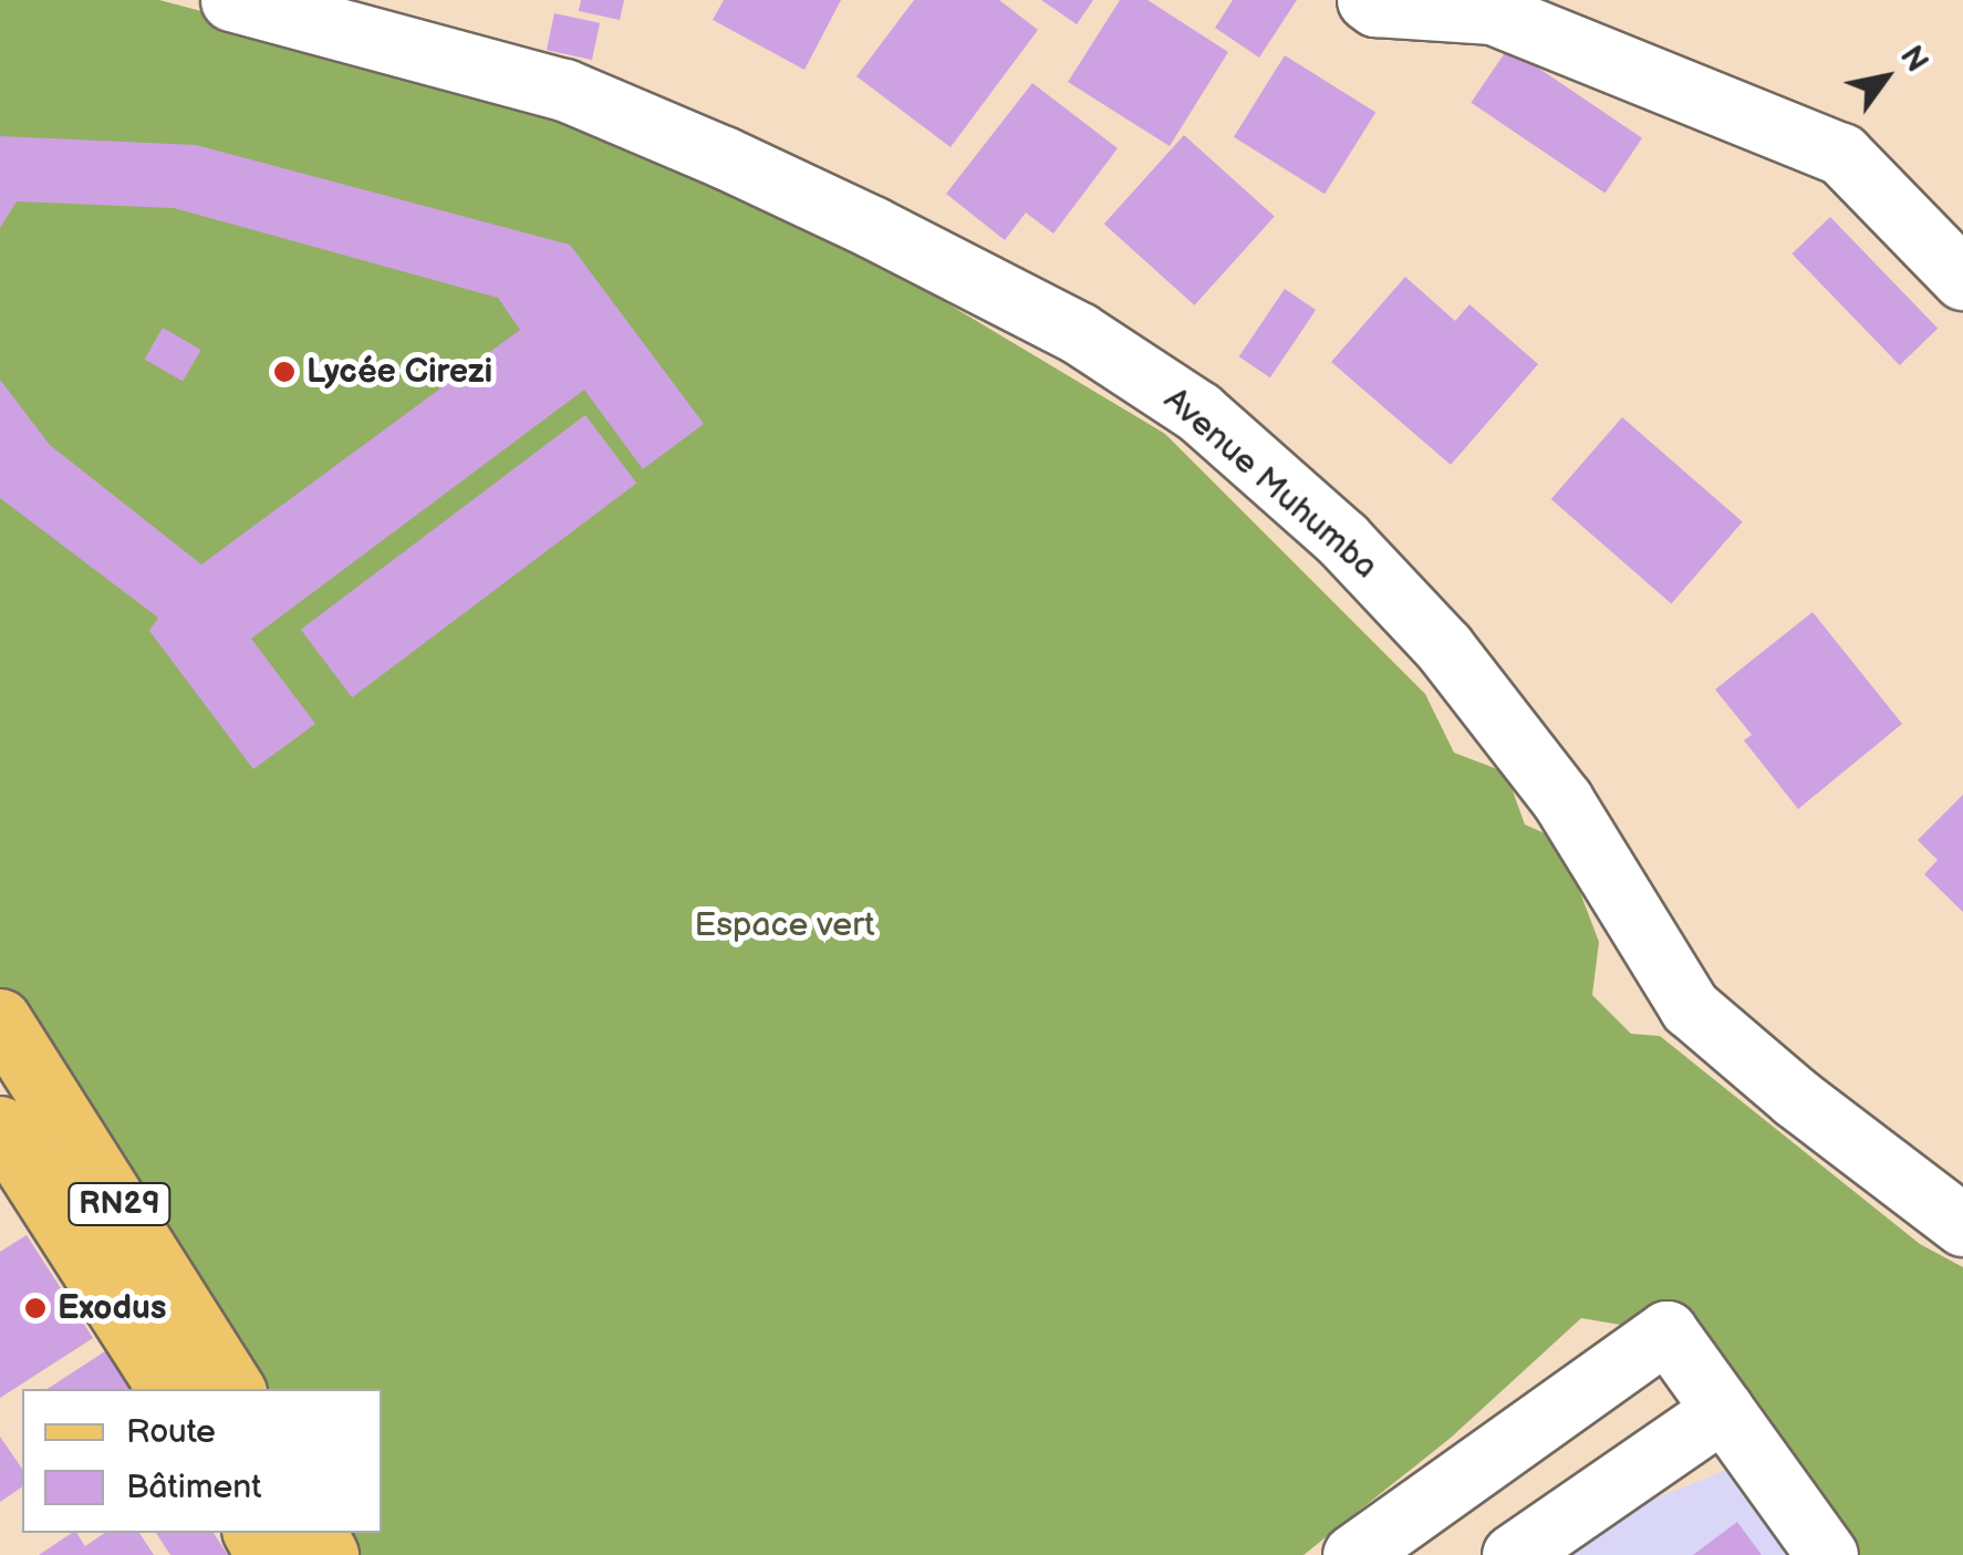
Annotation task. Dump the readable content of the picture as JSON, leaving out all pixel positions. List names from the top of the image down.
{
  "streets": {
    "main road": ["RN29"],
    "street": ["Avenue Muhumba"]
  },
  "parks": ["Espace vert"],
  "places": ["Lycée Cirezi", "Exodus"],
  "legend": ["Route", "Bâtiment"],
  "north": "top right"
}
